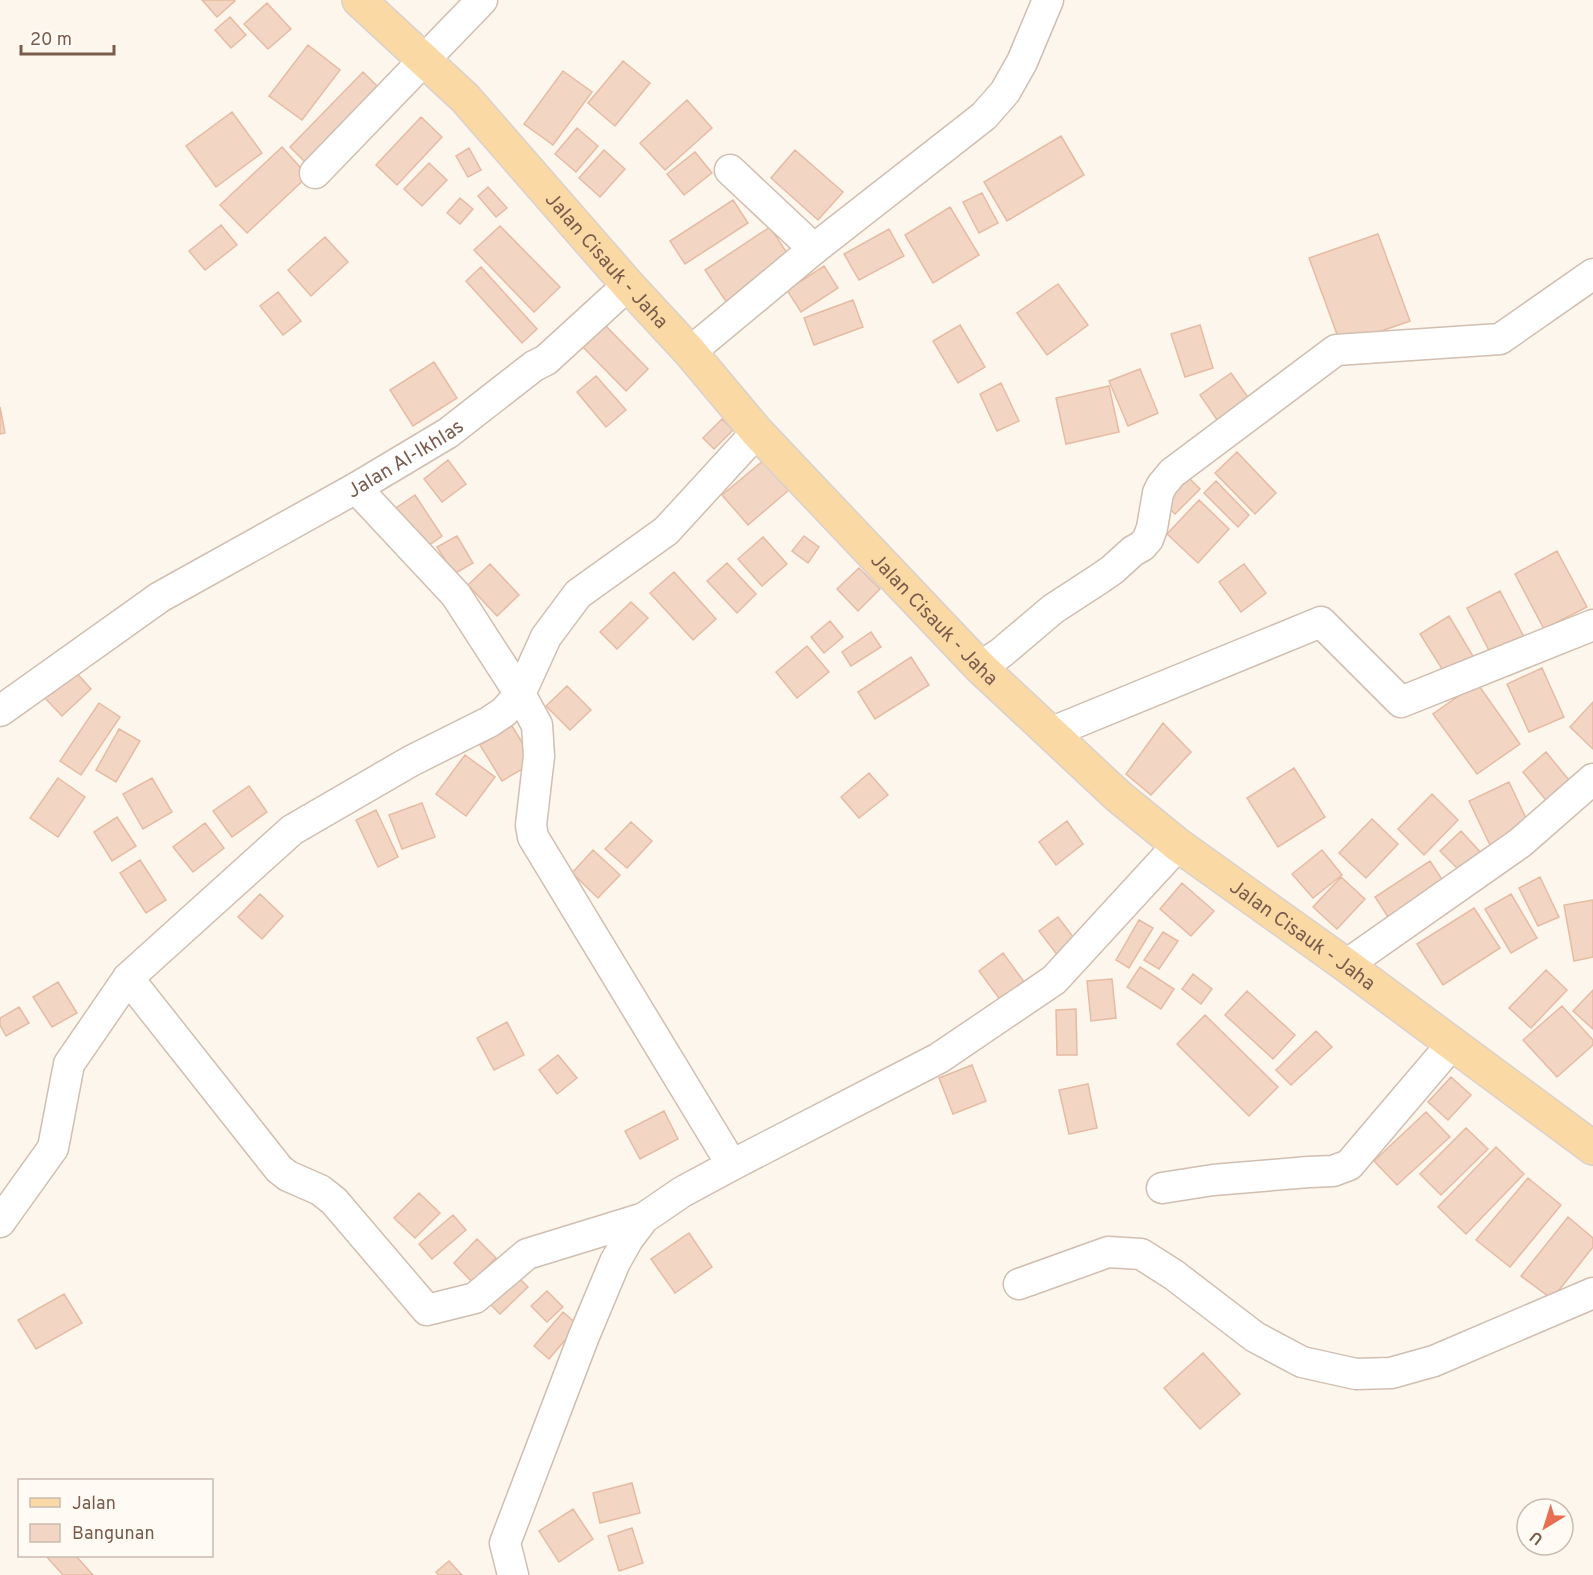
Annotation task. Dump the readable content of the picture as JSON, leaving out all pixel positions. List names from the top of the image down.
{
  "streets": {
    "main road": ["Jalan Cisauk - Jaha"],
    "street": ["Jalan Al-Ikhlas"]
  },
  "crossings": [
    ["Jalan Cisauk - Jaha", "Jalan Al-Ikhlas"]
  ],
  "legend": ["Jalan", "Bangunan"],
  "scale_bar": "20 m",
  "north": "bottom left"
}
